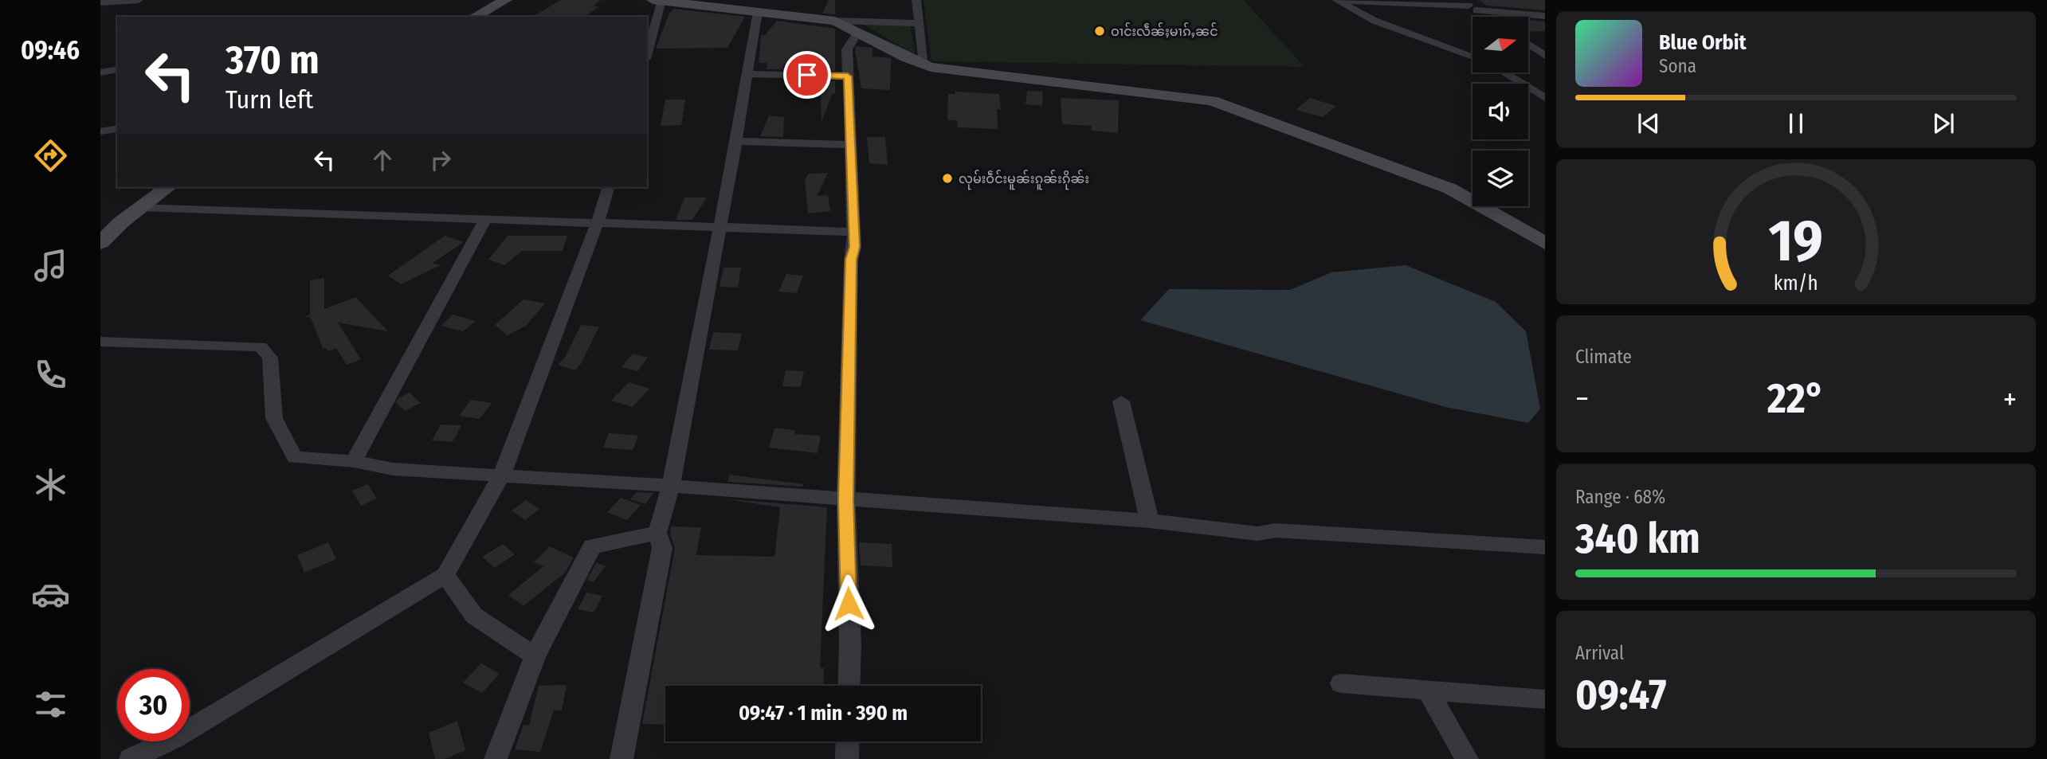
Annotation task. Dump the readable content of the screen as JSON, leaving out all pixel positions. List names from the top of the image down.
{
  "places": ["ဝၢင်းလဵၼ်ႈမၢၵ်ႇၼင်", "လုမ်းဝဵင်းမူၼ်းၵူၼ်းၵိုၼ်း"],
  "north": "right",
  "page": {
    "tabs": "09:46",
    "turn": ["370 m", "Turn left"],
    "song": ["Blue Orbit", "Sona"],
    "tile": [
      "Climate",
      ["Range · 68%", "340 km"],
      ["Arrival", "09:47"]
    ],
    "heat": ["−", "22°", "+"],
    "limit": "30",
    "trip": "09:47 · 1 min · 390 m",
    "gauge": ["19", "km/h"]
  }
}
